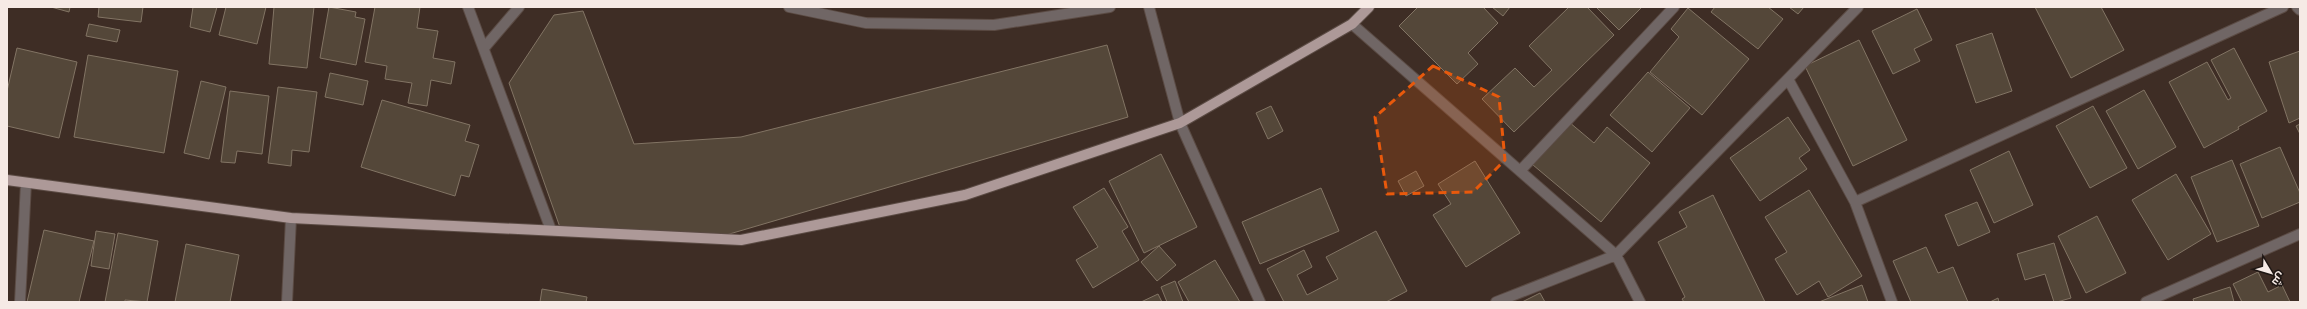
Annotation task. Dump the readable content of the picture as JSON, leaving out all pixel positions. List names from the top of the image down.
{
  "north": "bottom right"
}
